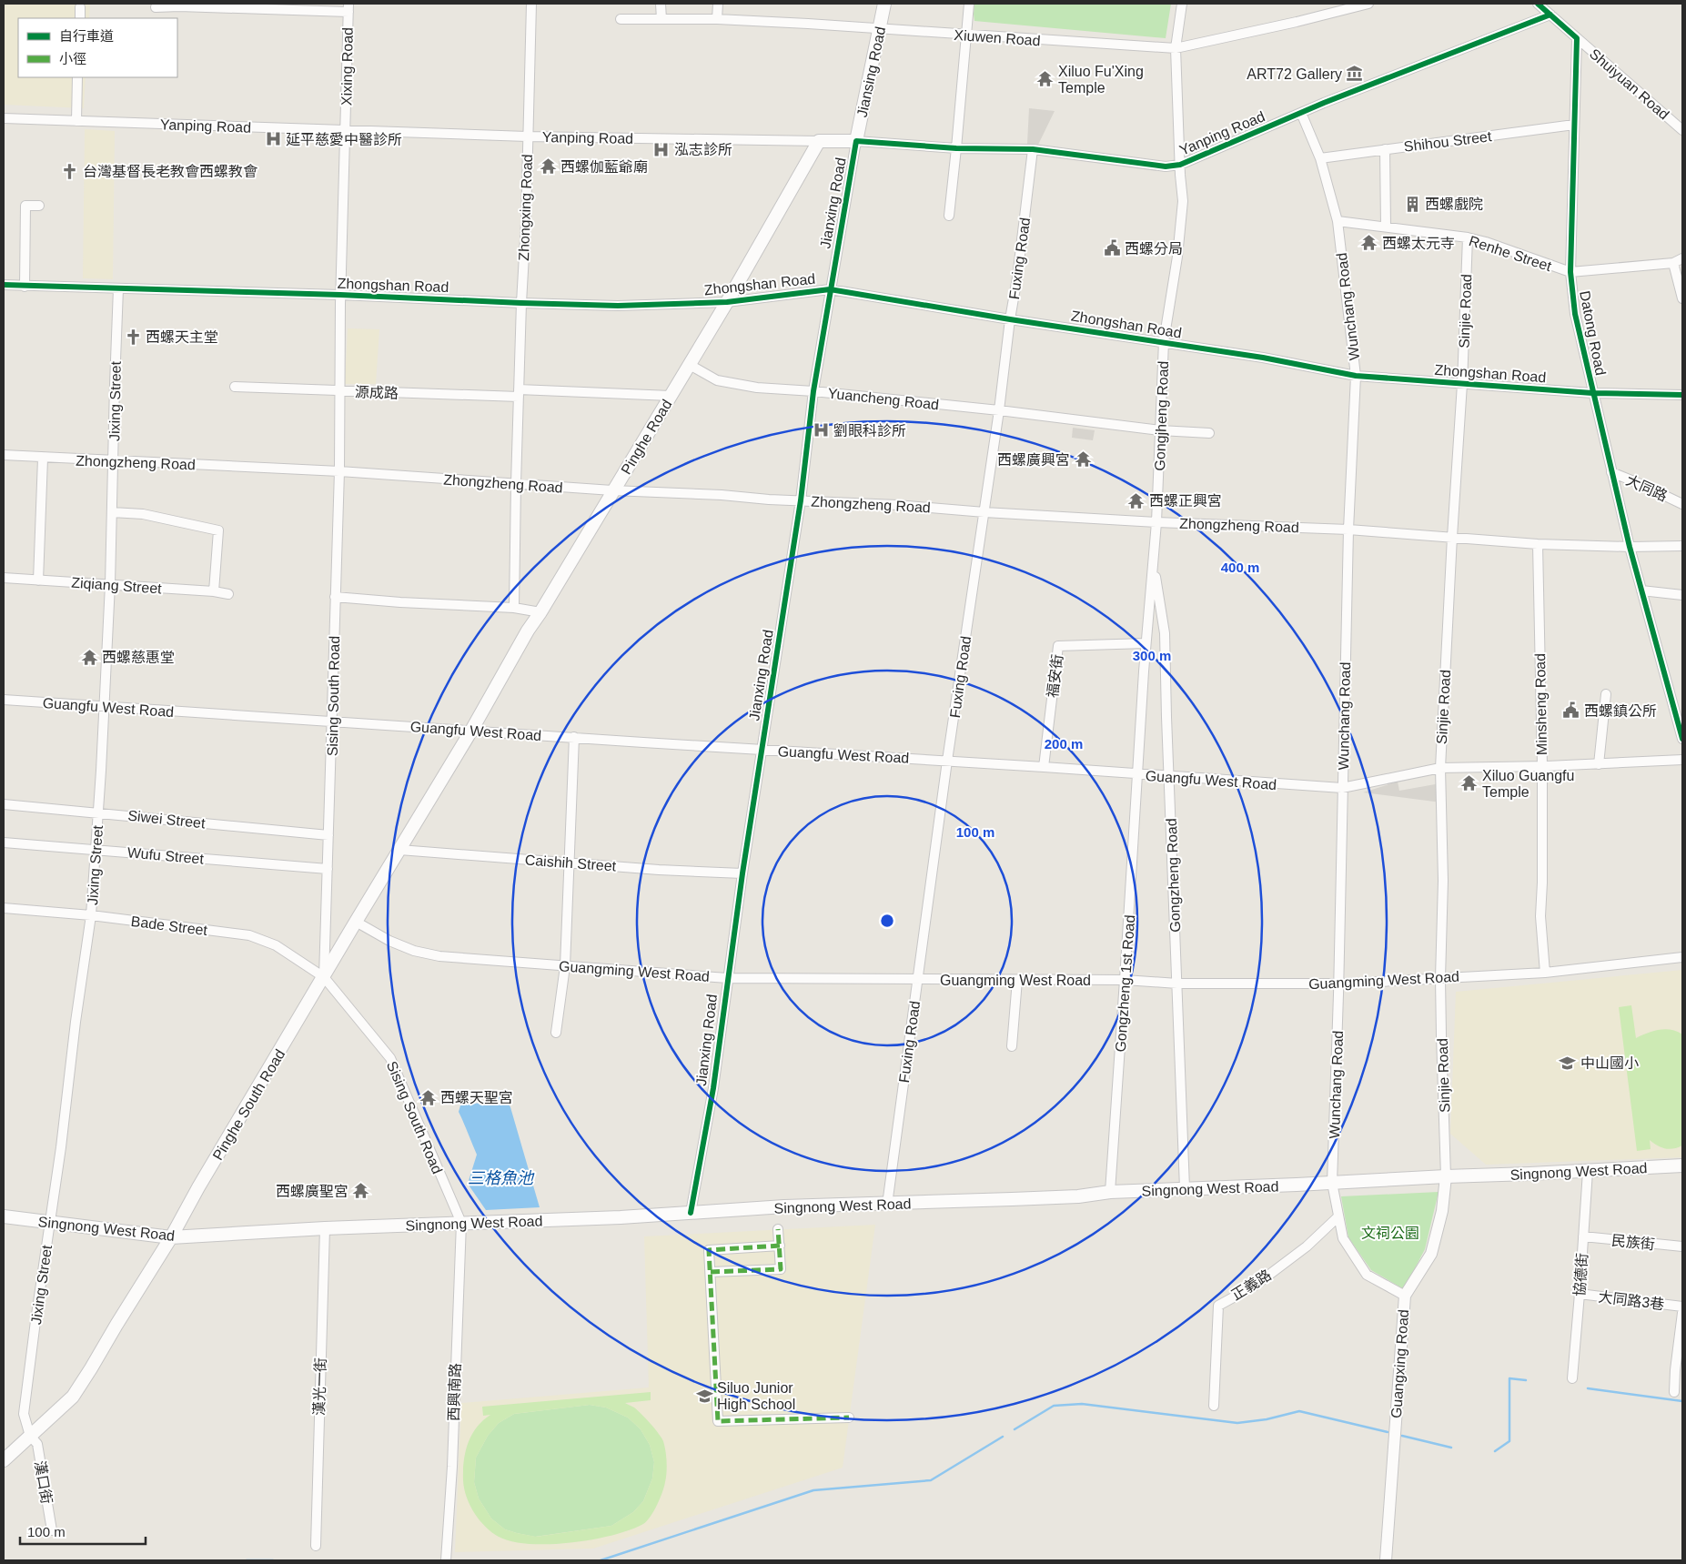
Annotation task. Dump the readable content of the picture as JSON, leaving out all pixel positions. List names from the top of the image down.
{
  "streets": {
    "main road": [
      "Jiansing Road",
      "Yanping Road",
      "Pinghe Road",
      "Pinghe South Road",
      "Singnong West Road"
    ],
    "street": [
      "Xiuwen Road",
      "Xixing Road",
      "Shuiyuan Road",
      "Shihou Street",
      "Jianxing Road",
      "Zhongxing Road",
      "Renhe Street",
      "Fuxing Road",
      "Zhongshan Road",
      "Wunchang Road",
      "Sinjie Road",
      "Datong Road",
      "源成路",
      "Yuancheng Road",
      "Jixing Street",
      "Gongjheng Road",
      "Zhongzheng Road",
      "大同路",
      "Ziqiang Street",
      "福安街",
      "Sising South Road",
      "Minsheng Road",
      "Guangfu West Road",
      "Siwei Street",
      "Wufu Street",
      "Caishih Street",
      "Gongzheng Road",
      "Bade Street",
      "Guangming West Road",
      "Gongzheng 1st Road",
      "民族街",
      "協德街",
      "正義路",
      "大同路3巷",
      "Guangxing Road",
      "漢光一街",
      "西興南路",
      "漢口街"
    ]
  },
  "crossings": [
    ["Xiuwen Road", "Jiansing Road"],
    ["Xiuwen Road", "Gongjheng Road"],
    ["Xixing Road", "Yanping Road"],
    ["Xixing Road", "Sising South Road"],
    ["Jiansing Road", "Yanping Road"],
    ["Jiansing Road", "Jianxing Road"],
    ["Shuiyuan Road", "Datong Road"],
    ["Yanping Road", "Jianxing Road"],
    ["Yanping Road", "Zhongxing Road"],
    ["Yanping Road", "Fuxing Road"],
    ["Yanping Road", "Wunchang Road"],
    ["Yanping Road", "Gongjheng Road"],
    ["Yanping Road", "Pinghe Road"],
    ["Yanping Road", "Sising South Road"],
    ["Shihou Street", "Wunchang Road"],
    ["Shihou Street", "Datong Road"],
    ["Jianxing Road", "Zhongshan Road"],
    ["Jianxing Road", "Yuancheng Road"],
    ["Jianxing Road", "Zhongzheng Road"],
    ["Jianxing Road", "Guangfu West Road"],
    ["Jianxing Road", "Caishih Street"],
    ["Jianxing Road", "Guangming West Road"],
    ["Jianxing Road", "Singnong West Road"],
    ["Zhongxing Road", "Zhongshan Road"],
    ["Zhongxing Road", "源成路"],
    ["Zhongxing Road", "Zhongzheng Road"],
    ["Renhe Street", "Wunchang Road"],
    ["Renhe Street", "Sinjie Road"],
    ["Renhe Street", "Datong Road"],
    ["Fuxing Road", "Zhongshan Road"],
    ["Fuxing Road", "Yuancheng Road"],
    ["Fuxing Road", "Zhongzheng Road"],
    ["Fuxing Road", "Guangfu West Road"],
    ["Fuxing Road", "Guangming West Road"],
    ["Fuxing Road", "Singnong West Road"],
    ["Zhongshan Road", "Wunchang Road"],
    ["Zhongshan Road", "Sinjie Road"],
    ["Zhongshan Road", "Datong Road"],
    ["Zhongshan Road", "Jixing Street"],
    ["Zhongshan Road", "Gongjheng Road"],
    ["Zhongshan Road", "Pinghe Road"],
    ["Zhongshan Road", "Sising South Road"],
    ["Wunchang Road", "Zhongzheng Road"],
    ["Wunchang Road", "Guangfu West Road"],
    ["Wunchang Road", "Guangming West Road"],
    ["Wunchang Road", "Singnong West Road"],
    ["Wunchang Road", "正義路"],
    ["Wunchang Road", "Guangxing Road"],
    ["Sinjie Road", "Zhongzheng Road"],
    ["Sinjie Road", "Guangfu West Road"],
    ["Sinjie Road", "Guangming West Road"],
    ["Sinjie Road", "Singnong West Road"],
    ["Sinjie Road", "Guangxing Road"],
    ["Datong Road", "Zhongzheng Road"],
    ["Datong Road", "大同路"],
    ["源成路", "Pinghe Road"],
    ["源成路", "Sising South Road"],
    ["Yuancheng Road", "Gongjheng Road"],
    ["Yuancheng Road", "Pinghe Road"],
    ["Jixing Street", "Zhongzheng Road"],
    ["Jixing Street", "Ziqiang Street"],
    ["Jixing Street", "Guangfu West Road"],
    ["Jixing Street", "Siwei Street"],
    ["Jixing Street", "Wufu Street"],
    ["Jixing Street", "Bade Street"],
    ["Jixing Street", "Pinghe South Road"],
    ["Jixing Street", "Singnong West Road"],
    ["Jixing Street", "漢口街"],
    ["Gongjheng Road", "Zhongzheng Road"],
    ["Gongjheng Road", "福安街"],
    ["Gongjheng Road", "Guangfu West Road"],
    ["Gongjheng Road", "Gongzheng Road"],
    ["Gongjheng Road", "Gongzheng 1st Road"],
    ["Pinghe Road", "Zhongzheng Road"],
    ["Pinghe Road", "Guangfu West Road"],
    ["Pinghe Road", "Pinghe South Road"],
    ["Zhongzheng Road", "Sising South Road"],
    ["Zhongzheng Road", "Minsheng Road"],
    ["福安街", "Guangfu West Road"],
    ["Sising South Road", "Guangfu West Road"],
    ["Sising South Road", "Siwei Street"],
    ["Sising South Road", "Wufu Street"],
    ["Sising South Road", "Bade Street"],
    ["Sising South Road", "Pinghe South Road"],
    ["Sising South Road", "Singnong West Road"],
    ["Sising South Road", "西興南路"],
    ["Minsheng Road", "Guangfu West Road"],
    ["Minsheng Road", "Guangming West Road"],
    ["Guangfu West Road", "Gongzheng Road"],
    ["Guangfu West Road", "Gongzheng 1st Road"],
    ["Guangfu West Road", "Pinghe South Road"],
    ["Caishih Street", "Pinghe South Road"],
    ["Gongzheng Road", "Guangming West Road"],
    ["Gongzheng Road", "Singnong West Road"],
    ["Bade Street", "Pinghe South Road"],
    ["Guangming West Road", "Gongzheng 1st Road"],
    ["Guangming West Road", "Pinghe South Road"],
    ["Gongzheng 1st Road", "Singnong West Road"],
    ["Pinghe South Road", "Singnong West Road"],
    ["Pinghe South Road", "漢口街"],
    ["Singnong West Road", "協德街"],
    ["Singnong West Road", "Guangxing Road"],
    ["Singnong West Road", "漢光一街"],
    ["Singnong West Road", "西興南路"],
    ["民族街", "協德街"],
    ["協德街", "大同路3巷"]
  ],
  "water": ["三格魚池"],
  "parks": ["文祠公園"],
  "places": {
    "museum": ["ART72 Gallery"],
    "temple": [
      "Xiluo Fu'Xing Temple",
      "西螺伽藍爺廟",
      "西螺太元寺",
      "西螺廣興宮",
      "西螺正興宮",
      "西螺慈惠堂",
      "Xiluo Guangfu Temple",
      "西螺天聖宮",
      "西螺廣聖宮"
    ],
    "hospital": ["延平慈愛中醫診所", "泓志診所", "劉眼科診所"],
    "church": ["台灣基督長老教會西螺教會", "西螺天主堂"],
    "building": ["西螺戲院"],
    "public building": ["西螺分局", "西螺鎮公所"],
    "school or university": ["中山國小", "Siluo Junior High School"]
  },
  "legend": ["自行車道", "小徑"],
  "scale_bar": "100 m",
  "rings": [
    "400 m",
    "300 m",
    "200 m",
    "100 m"
  ]
}
